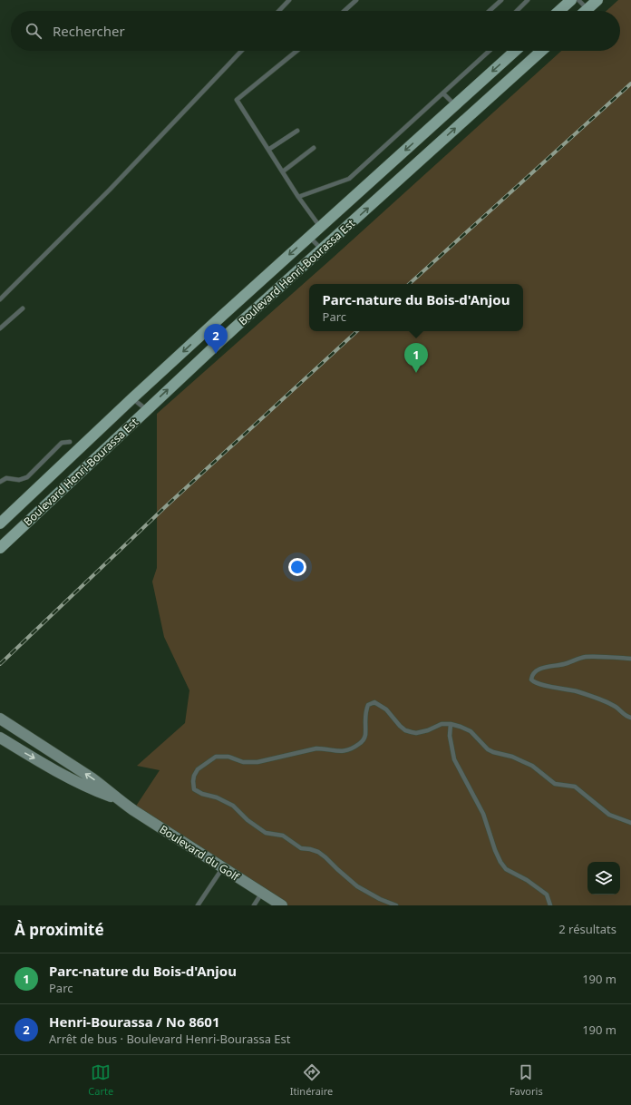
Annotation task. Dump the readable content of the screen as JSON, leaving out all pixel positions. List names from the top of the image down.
{
  "streets": {
    "main road": ["Boulevard Henri-Bourassa Est"],
    "street": ["Boulevard du Golf"]
  },
  "page": {
    "search": "Rechercher",
    "popup": ["Parc-nature du Bois-d'Anjou", "Parc"],
    "pins": ["2", "1"],
    "heading": ["À proximité", "2 résultats"],
    "list": [
      {
        "mark": "1",
        "name": "Parc-nature du Bois-d'Anjou",
        "note": "Parc",
        "value": "190 m"
      },
      {
        "mark": "2",
        "name": "Henri-Bourassa / No 8601",
        "note": "Arrêt de bus · Boulevard Henri-Bourassa Est",
        "value": "190 m"
      }
    ],
    "nav": ["Carte", "Itinéraire", "Favoris"]
  }
}
